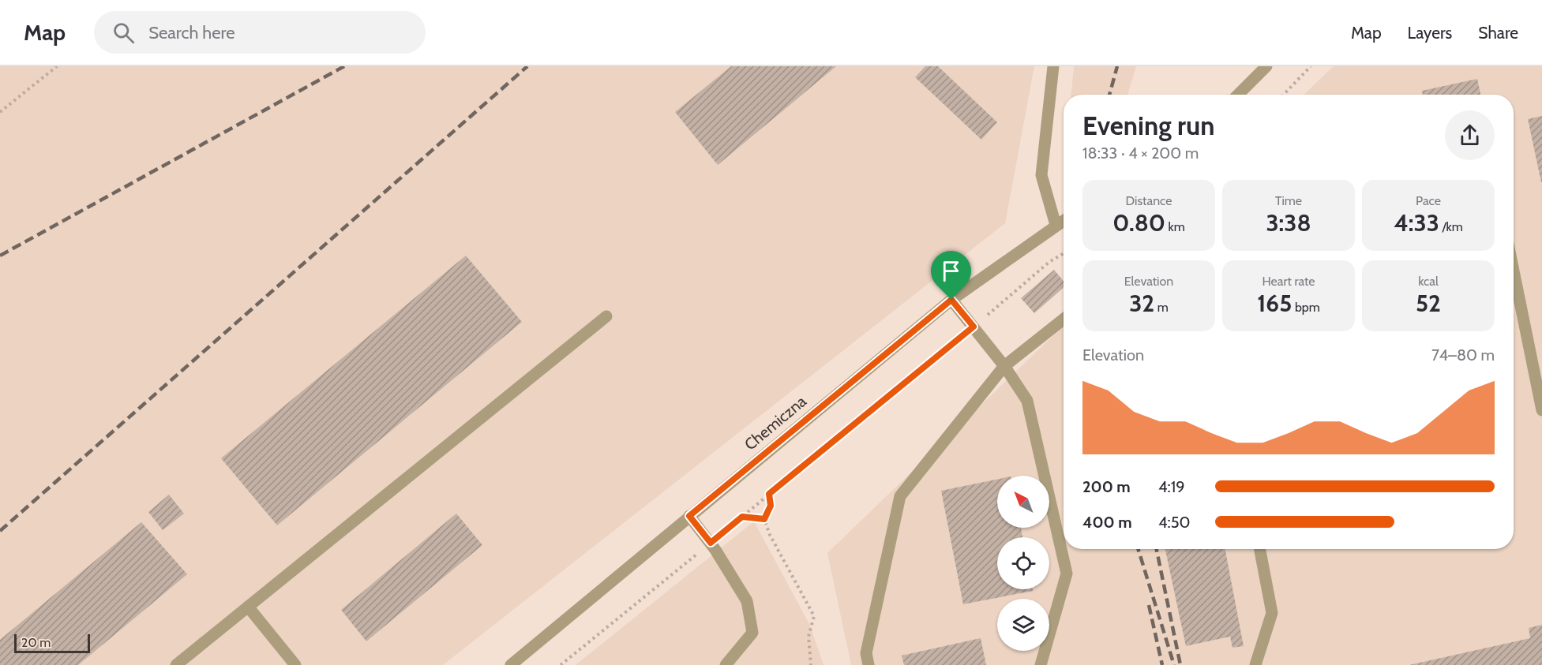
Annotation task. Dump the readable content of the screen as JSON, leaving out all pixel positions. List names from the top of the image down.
{
  "streets": {
    "street": ["Chemiczna"]
  },
  "scale_bar": "20 m",
  "north": "top left",
  "page": {
    "header": "Map",
    "search": "Search here",
    "nav": ["Map", "Layers", "Share"],
    "heading": ["Evening run", "18:33 · 4 × 200 m"],
    "stats": [
      ["Distance", "0.80 km"],
      ["Time", "3:38"],
      ["Pace", "4:33 /km"],
      ["Elevation", "32 m"],
      ["Heart rate", "165 bpm"],
      ["kcal", "52"]
    ],
    "chart": ["Elevation", "74–80 m"],
    "list": [
      {
        "name": "200 m",
        "note": "4:19"
      },
      {
        "name": "400 m",
        "note": "4:50"
      }
    ],
    "scale": "20 m"
  }
}
